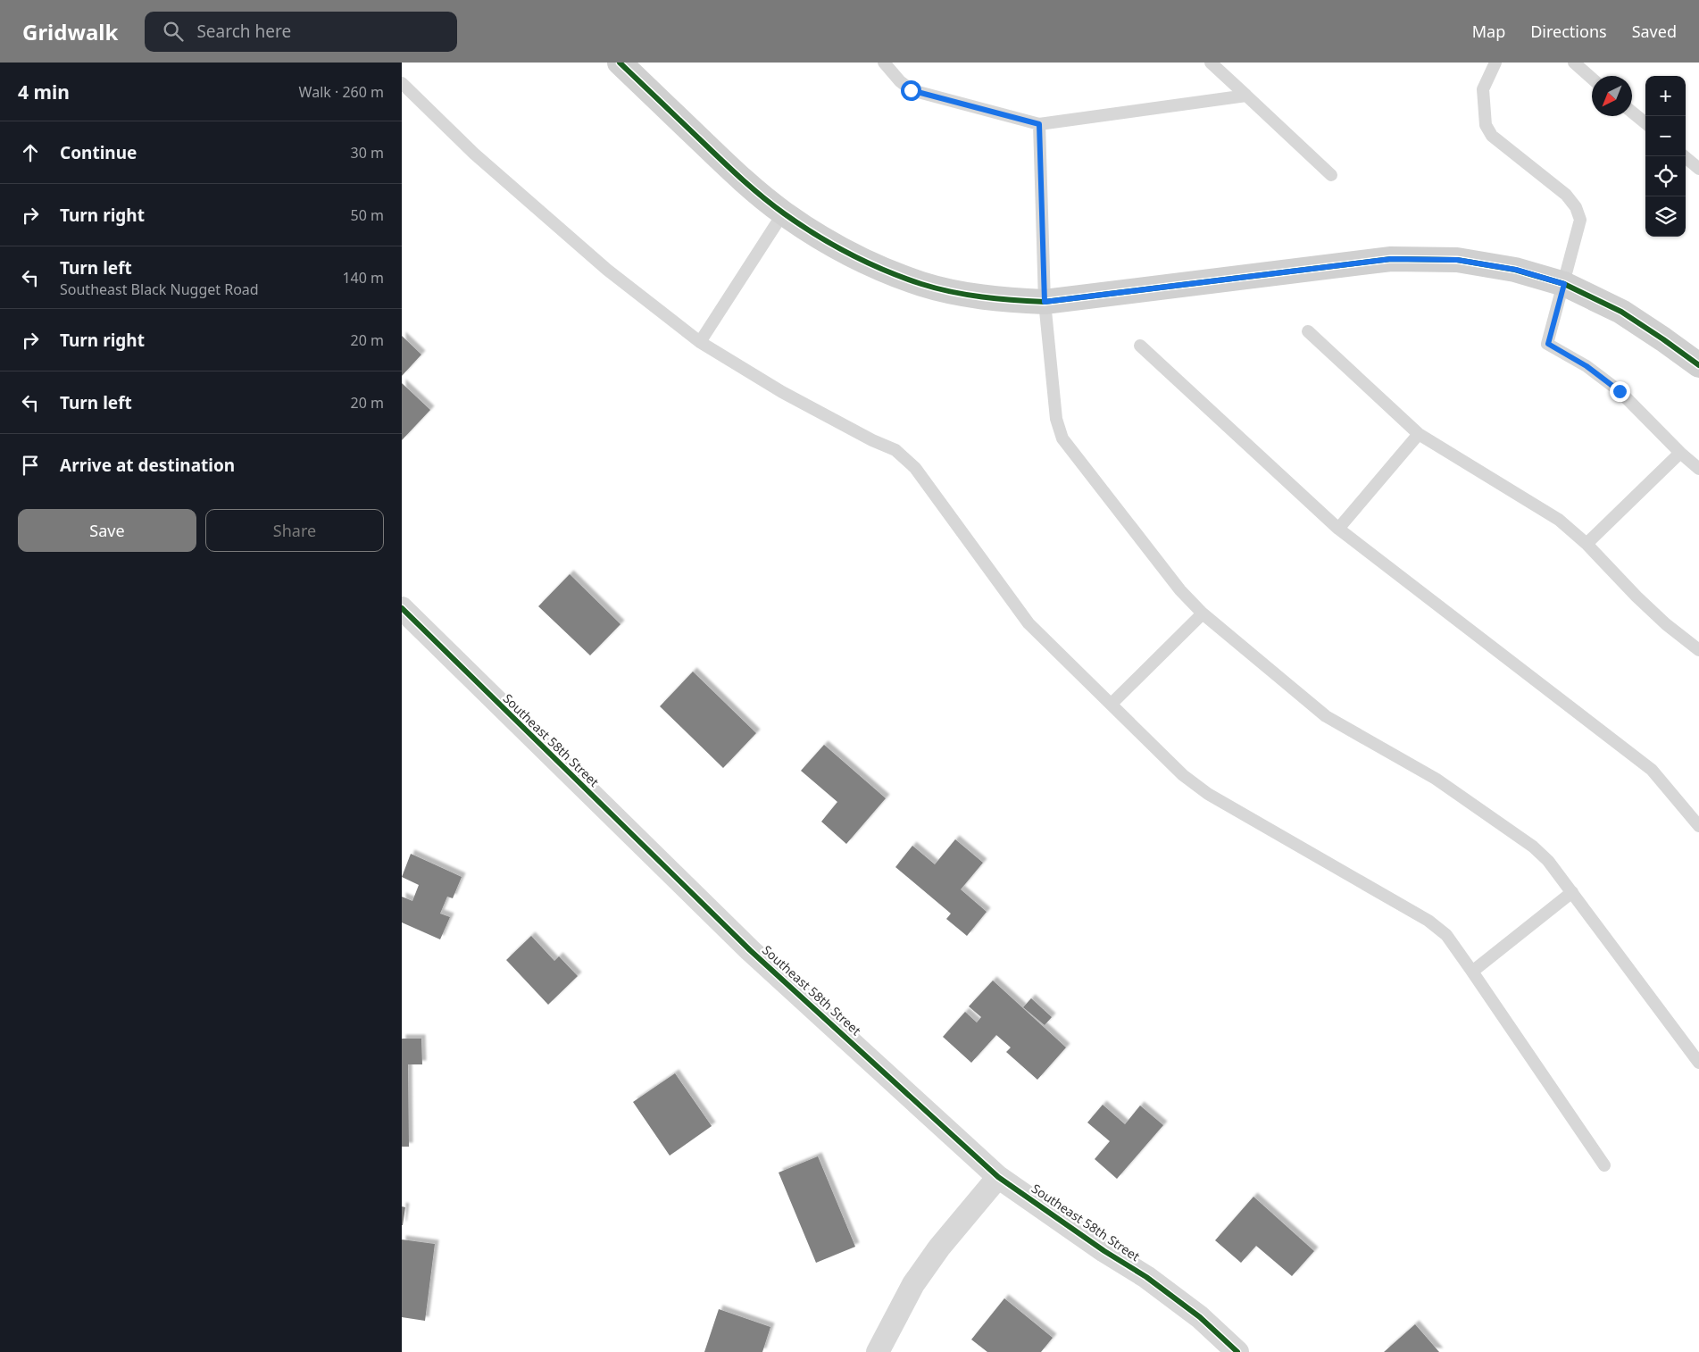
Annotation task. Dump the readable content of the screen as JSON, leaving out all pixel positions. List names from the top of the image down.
{
  "streets": {
    "street": ["Southeast 58th Street"]
  },
  "north": "bottom left",
  "page": {
    "header": "Gridwalk",
    "search": "Search here",
    "nav": ["Map", "Directions", "Saved"],
    "heading": ["4 min", "Walk · 260 m"],
    "map_buttons": ["+", "−"],
    "list": [
      ["Continue", "30 m"],
      ["Turn right", "50 m"],
      ["Turn left", "Southeast Black Nugget Road", "140 m"],
      ["Turn right", "20 m"],
      ["Turn left", "20 m"],
      "Arrive at destination"
    ],
    "buttons": ["Save", "Share"]
  }
}
